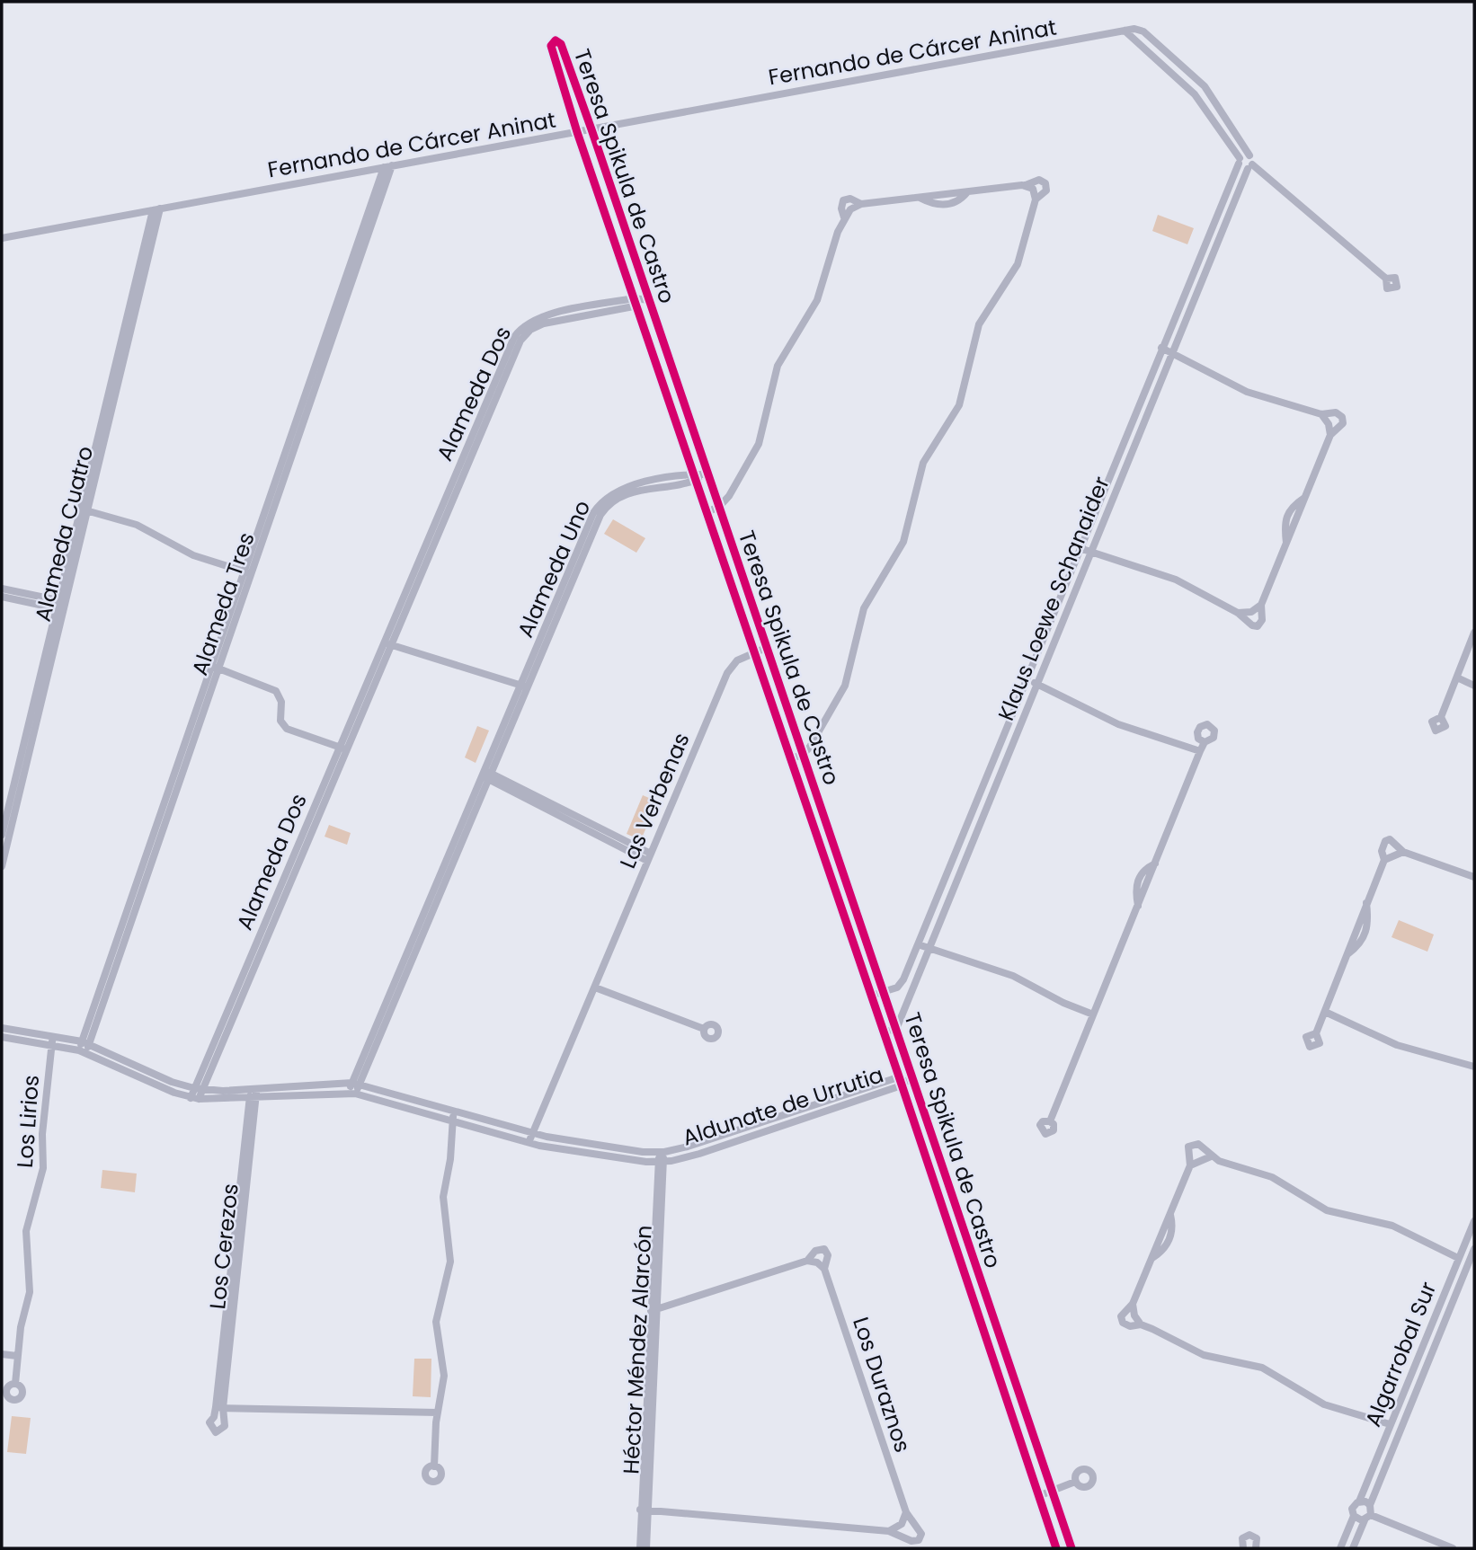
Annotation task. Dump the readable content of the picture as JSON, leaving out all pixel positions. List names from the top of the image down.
{
  "streets": {
    "street": [
      "Fernando de Cárcer Aninat",
      "Teresa Spikula de Castro",
      "Alameda Dos",
      "Alameda Cuatro",
      "Alameda Uno",
      "Klaus Loewe Schanaider",
      "Alameda Tres",
      "Las Verbenas",
      "Aldunate de Urrutia",
      "Los Lirios",
      "Los Cerezos",
      "Héctor Méndez Alarcón",
      "Algarrobal Sur",
      "Los Duraznos"
    ]
  },
  "crossings": [
    ["Fernando de Cárcer Aninat", "Teresa Spikula de Castro"],
    ["Fernando de Cárcer Aninat", "Alameda Cuatro"],
    ["Fernando de Cárcer Aninat", "Alameda Tres"],
    ["Teresa Spikula de Castro", "Alameda Dos"],
    ["Teresa Spikula de Castro", "Alameda Uno"],
    ["Teresa Spikula de Castro", "Klaus Loewe Schanaider"],
    ["Teresa Spikula de Castro", "Las Verbenas"],
    ["Teresa Spikula de Castro", "Aldunate de Urrutia"],
    ["Alameda Dos", "Aldunate de Urrutia"],
    ["Alameda Uno", "Aldunate de Urrutia"],
    ["Alameda Tres", "Aldunate de Urrutia"],
    ["Las Verbenas", "Aldunate de Urrutia"],
    ["Aldunate de Urrutia", "Los Lirios"],
    ["Aldunate de Urrutia", "Los Cerezos"],
    ["Aldunate de Urrutia", "Héctor Méndez Alarcón"],
    ["Héctor Méndez Alarcón", "Los Duraznos"]
  ]
}
